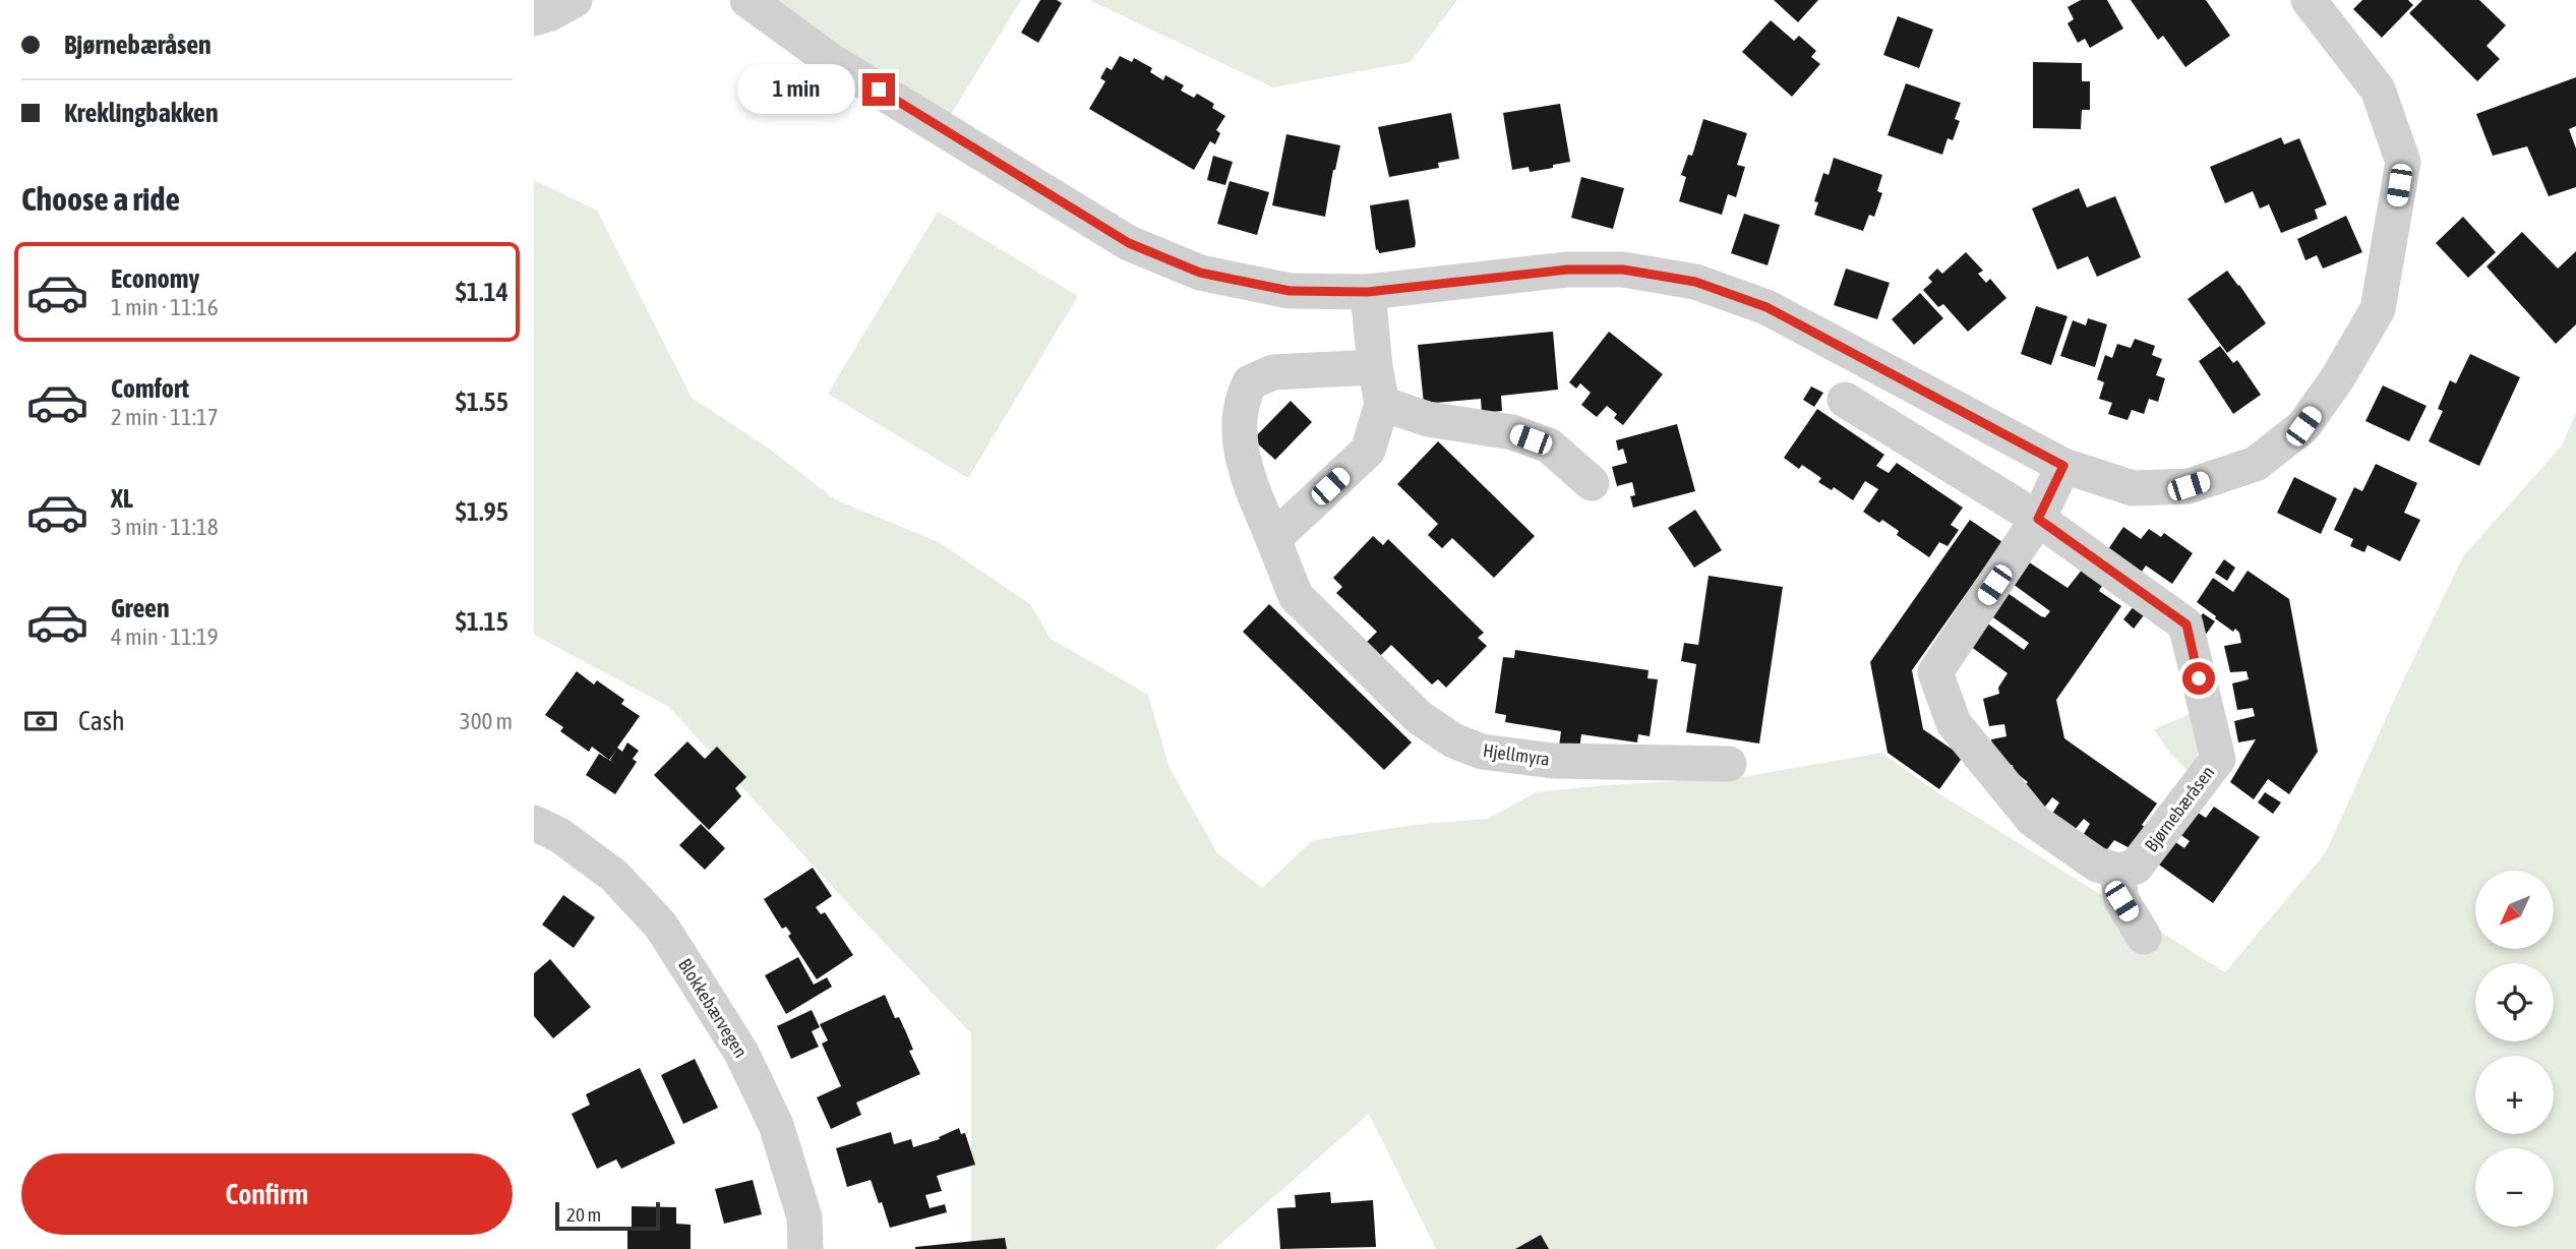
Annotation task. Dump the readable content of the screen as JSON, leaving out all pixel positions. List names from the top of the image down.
{
  "streets": {
    "street": ["Hjellmyra", "Bjørnebæråsen", "Blokkebærvegen"]
  },
  "scale_bar": "20 m",
  "north": "bottom left",
  "page": {
    "banner": ["Bjørnebæråsen", "Kreklingbakken"],
    "bubble": "1 min",
    "heading": "Choose a ride",
    "list": [
      {
        "name": "Economy",
        "note": "1 min · 11:16",
        "value": "$1.14"
      },
      {
        "name": "Comfort",
        "note": "2 min · 11:17",
        "value": "$1.55"
      },
      {
        "name": "XL",
        "note": "3 min · 11:18",
        "value": "$1.95"
      },
      {
        "name": "Green",
        "note": "4 min · 11:19",
        "value": "$1.15"
      }
    ],
    "pay": ["Cash", "300 m"],
    "map_buttons": ["+", "−"],
    "buttons": "Confirm",
    "scale": "20 m"
  }
}
